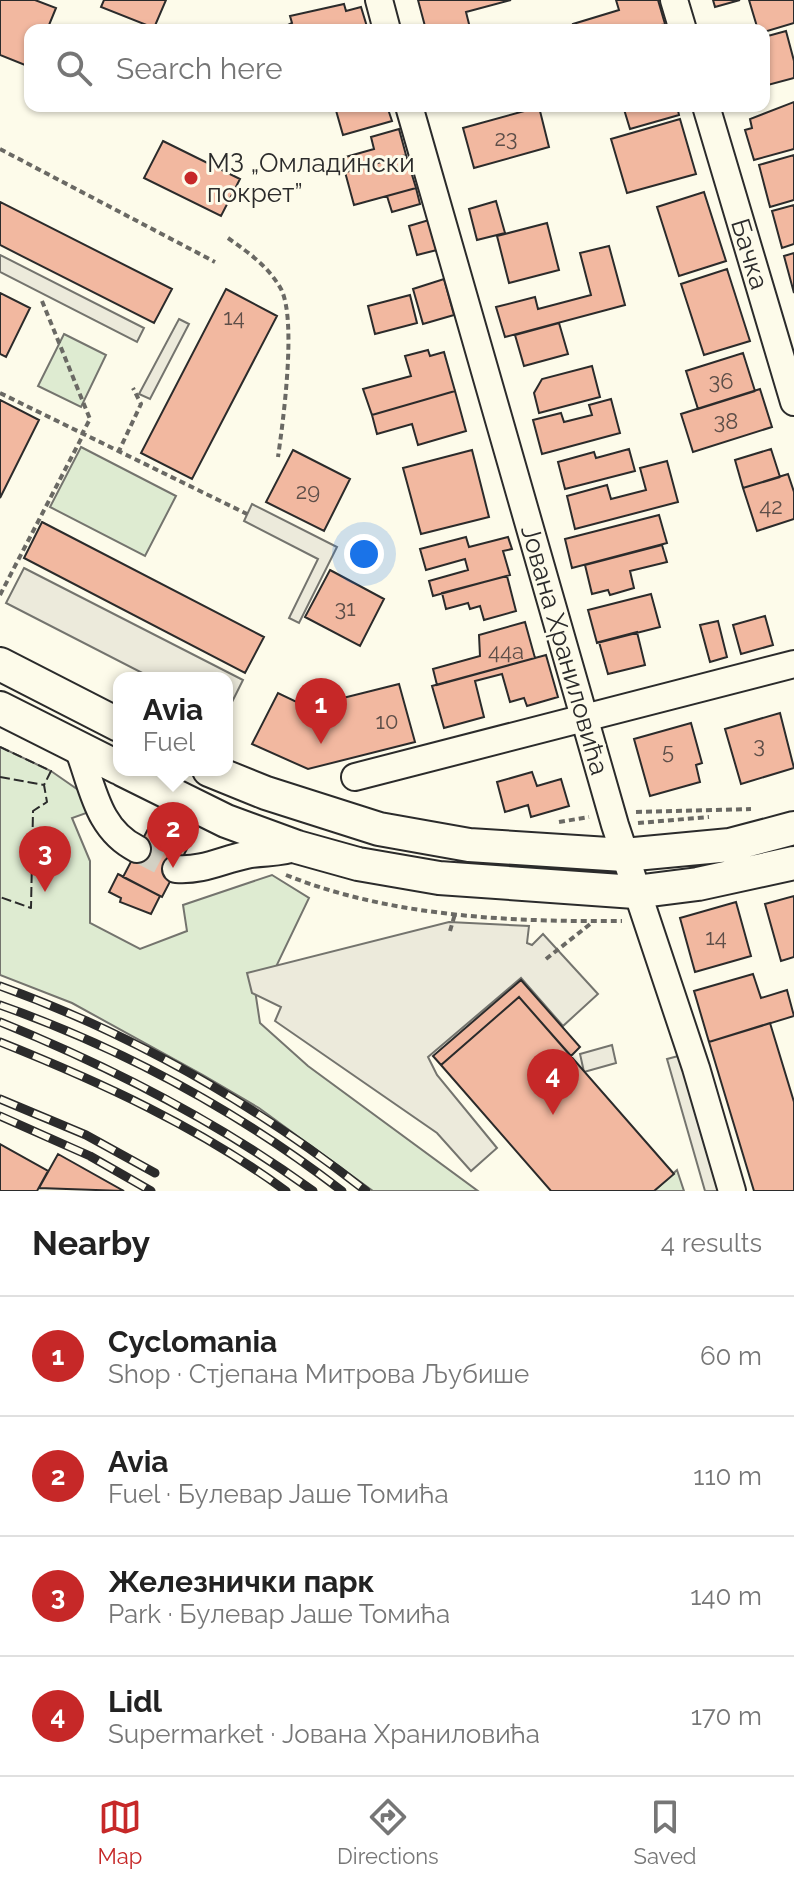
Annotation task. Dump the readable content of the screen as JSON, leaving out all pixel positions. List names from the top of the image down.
{
  "streets": {
    "street": ["Бачка", "Јована Храниловића"]
  },
  "places": ["МЗ „Омладински покрет”"],
  "house_numbers": [
    "23",
    "14",
    "36",
    "38",
    "29",
    "42",
    "31",
    "44a",
    "10",
    "3",
    "5",
    "14"
  ],
  "page": {
    "search": "Search here",
    "popup": ["Avia", "Fuel"],
    "pins": [
      "1",
      "2",
      "3",
      "4"
    ],
    "heading": ["Nearby", "4 results"],
    "list": [
      {
        "mark": "1",
        "name": "Cyclomania",
        "note": "Shop · Стјепана Митрова Љубише",
        "value": "60 m"
      },
      {
        "mark": "2",
        "name": "Avia",
        "note": "Fuel · Булевар Јаше Томића",
        "value": "110 m"
      },
      {
        "mark": "3",
        "name": "Железнички парк",
        "note": "Park · Булевар Јаше Томића",
        "value": "140 m"
      },
      {
        "mark": "4",
        "name": "Lidl",
        "note": "Supermarket · Јована Храниловића",
        "value": "170 m"
      }
    ],
    "nav": ["Map", "Directions", "Saved"]
  }
}
